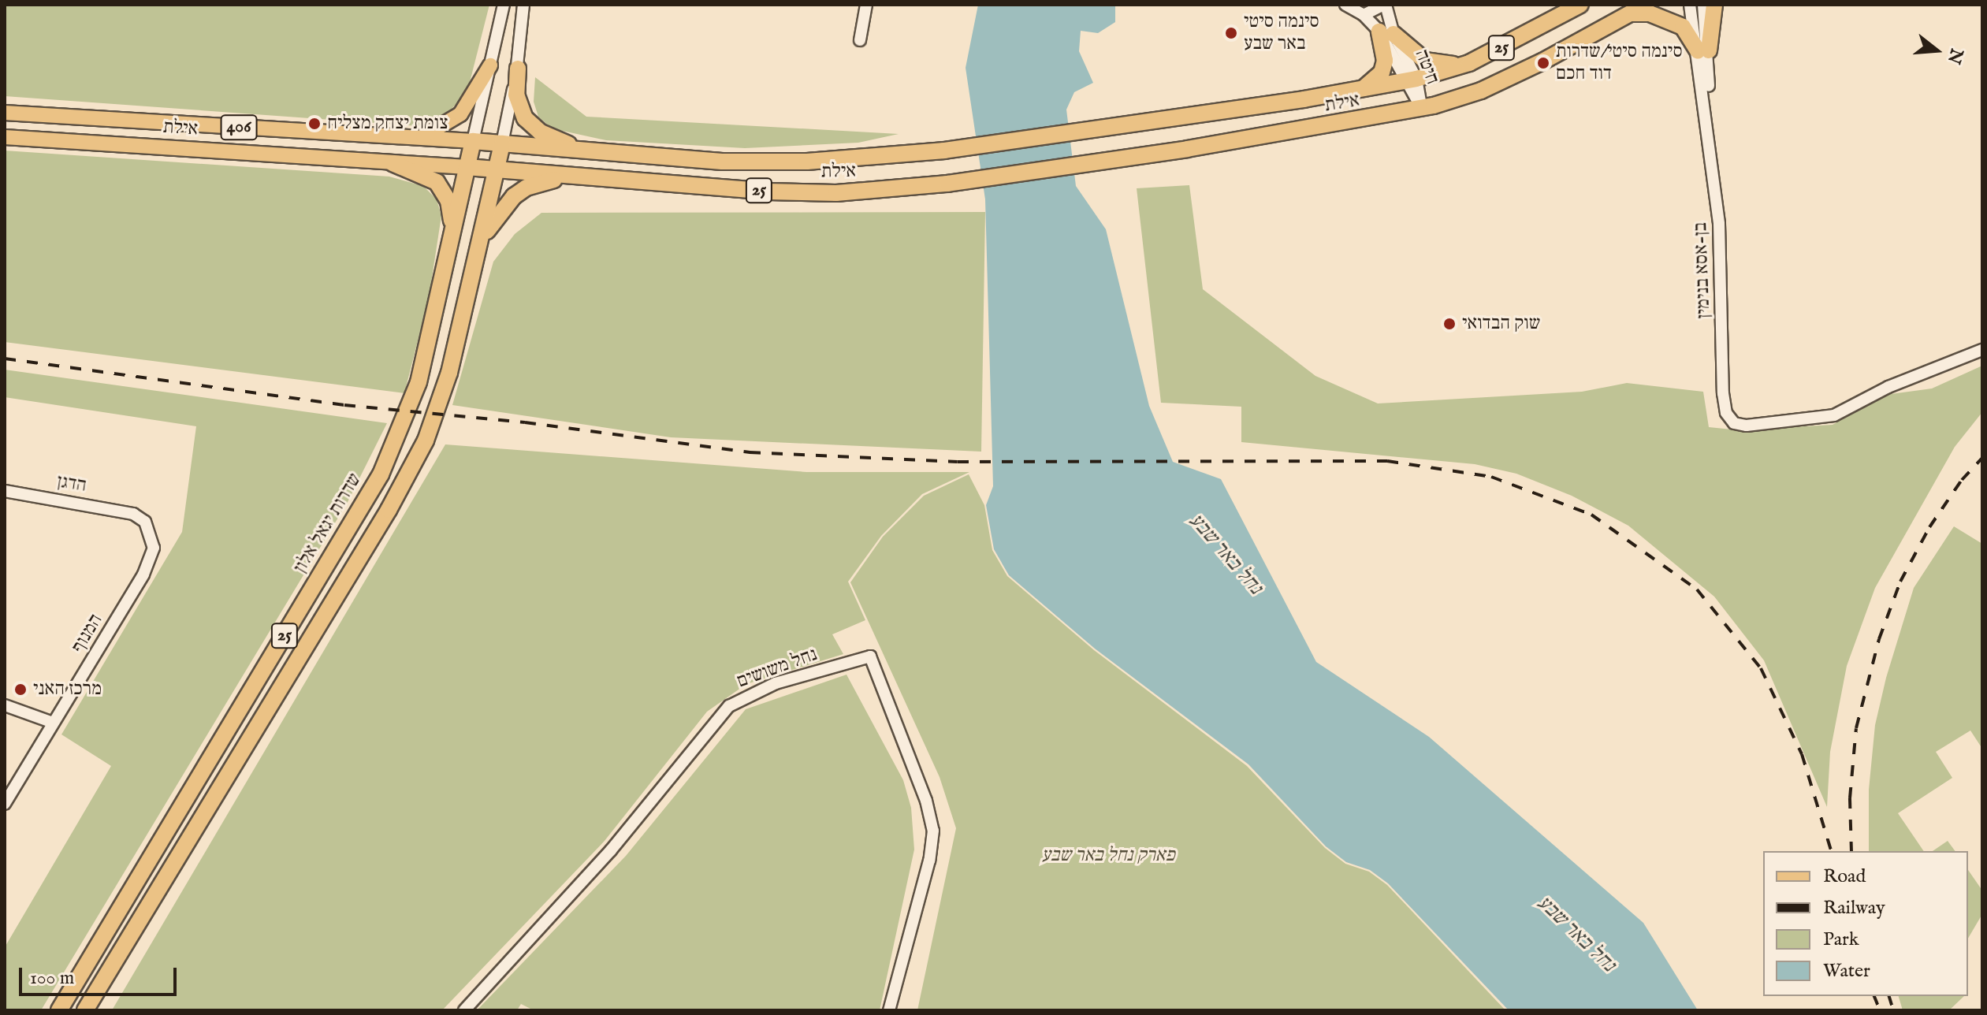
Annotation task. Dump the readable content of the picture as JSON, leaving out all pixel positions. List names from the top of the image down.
{
  "streets": {
    "highway": ["25", "אילת", "שדרות יגאל אלון"],
    "main road": ["406"],
    "street": [
      "חיטה",
      "בן-אסא בנימין",
      "הדגן",
      "המנוף",
      "נחל משושים"
    ]
  },
  "crossings": [
    ["25", "אילת"],
    ["חיטה", "אילת"],
    ["אילת", "שדרות יגאל אלון"],
    ["הדגן", "המנוף"]
  ],
  "water": ["נחל באר שבע"],
  "parks": ["פארק נחל באר שבע"],
  "places": [
    "סינמה סיטי באר שבע",
    "סינמה סיטי/שדרות דוד חכם",
    "צומת יצחק מצליח",
    "שוק הבדואי",
    "מרכז האני"
  ],
  "legend": [
    "Road",
    "Railway",
    "Park",
    "Water"
  ],
  "scale_bar": "100 m",
  "north": "right"
}
